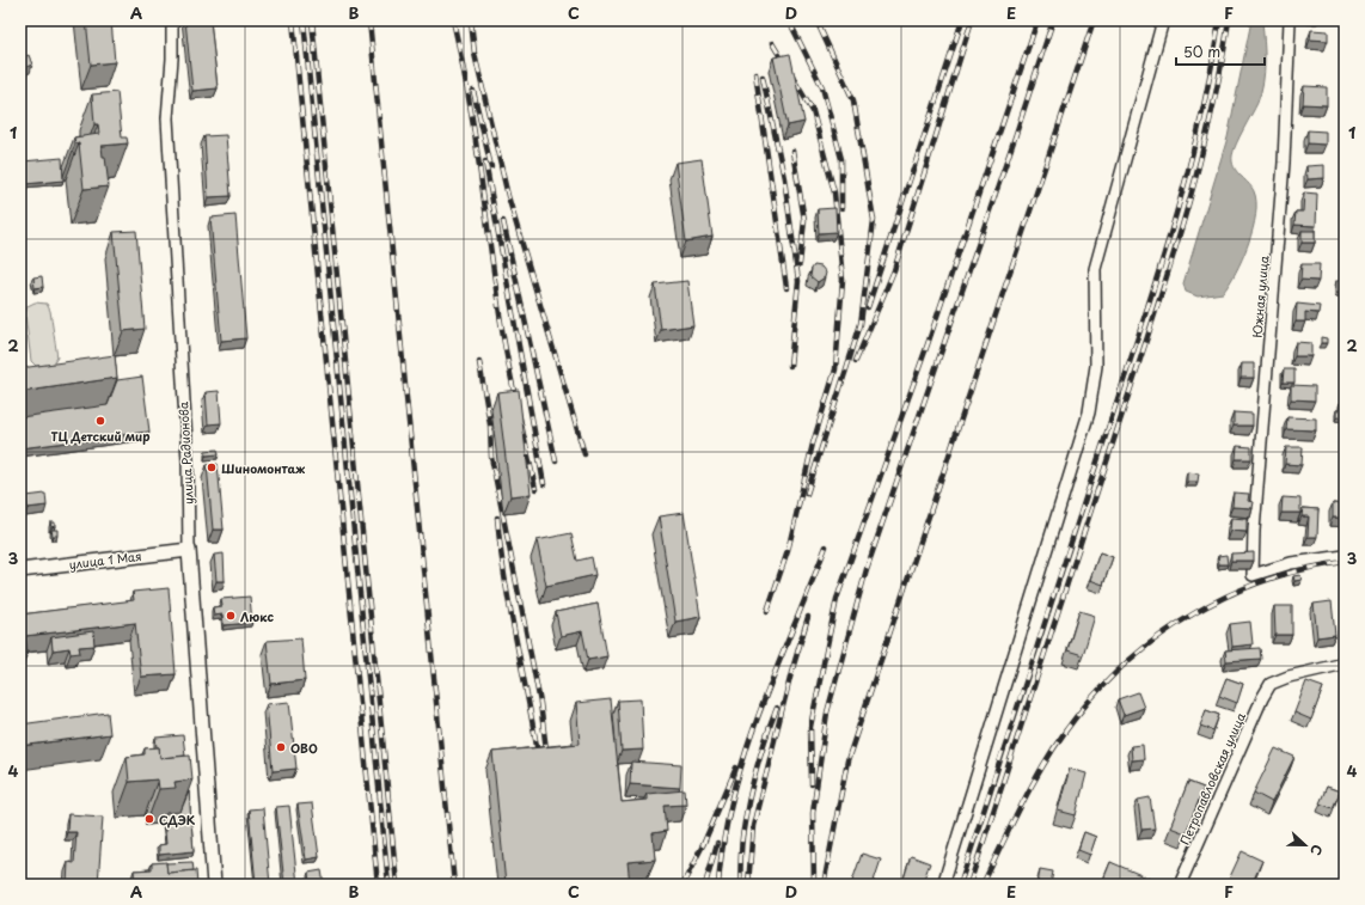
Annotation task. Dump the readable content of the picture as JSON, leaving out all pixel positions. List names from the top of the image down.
{
  "streets": {
    "street": [
      "Южная улица",
      "улица Радионова",
      "улица 1 Мая",
      "Петропавловская улица"
    ]
  },
  "crossings": [
    ["улица Радионова", "улица 1 Мая"]
  ],
  "places": [
    "ТЦ Детский мир",
    "Шиномонтаж",
    "Люкс",
    "OBO",
    "СДЭК"
  ],
  "scale_bar": "50 m",
  "north": "right",
  "grid": {
    "columns": [
      "A",
      "B",
      "C",
      "D",
      "E",
      "F"
    ],
    "rows": [
      "1",
      "2",
      "3",
      "4"
    ]
  }
}
